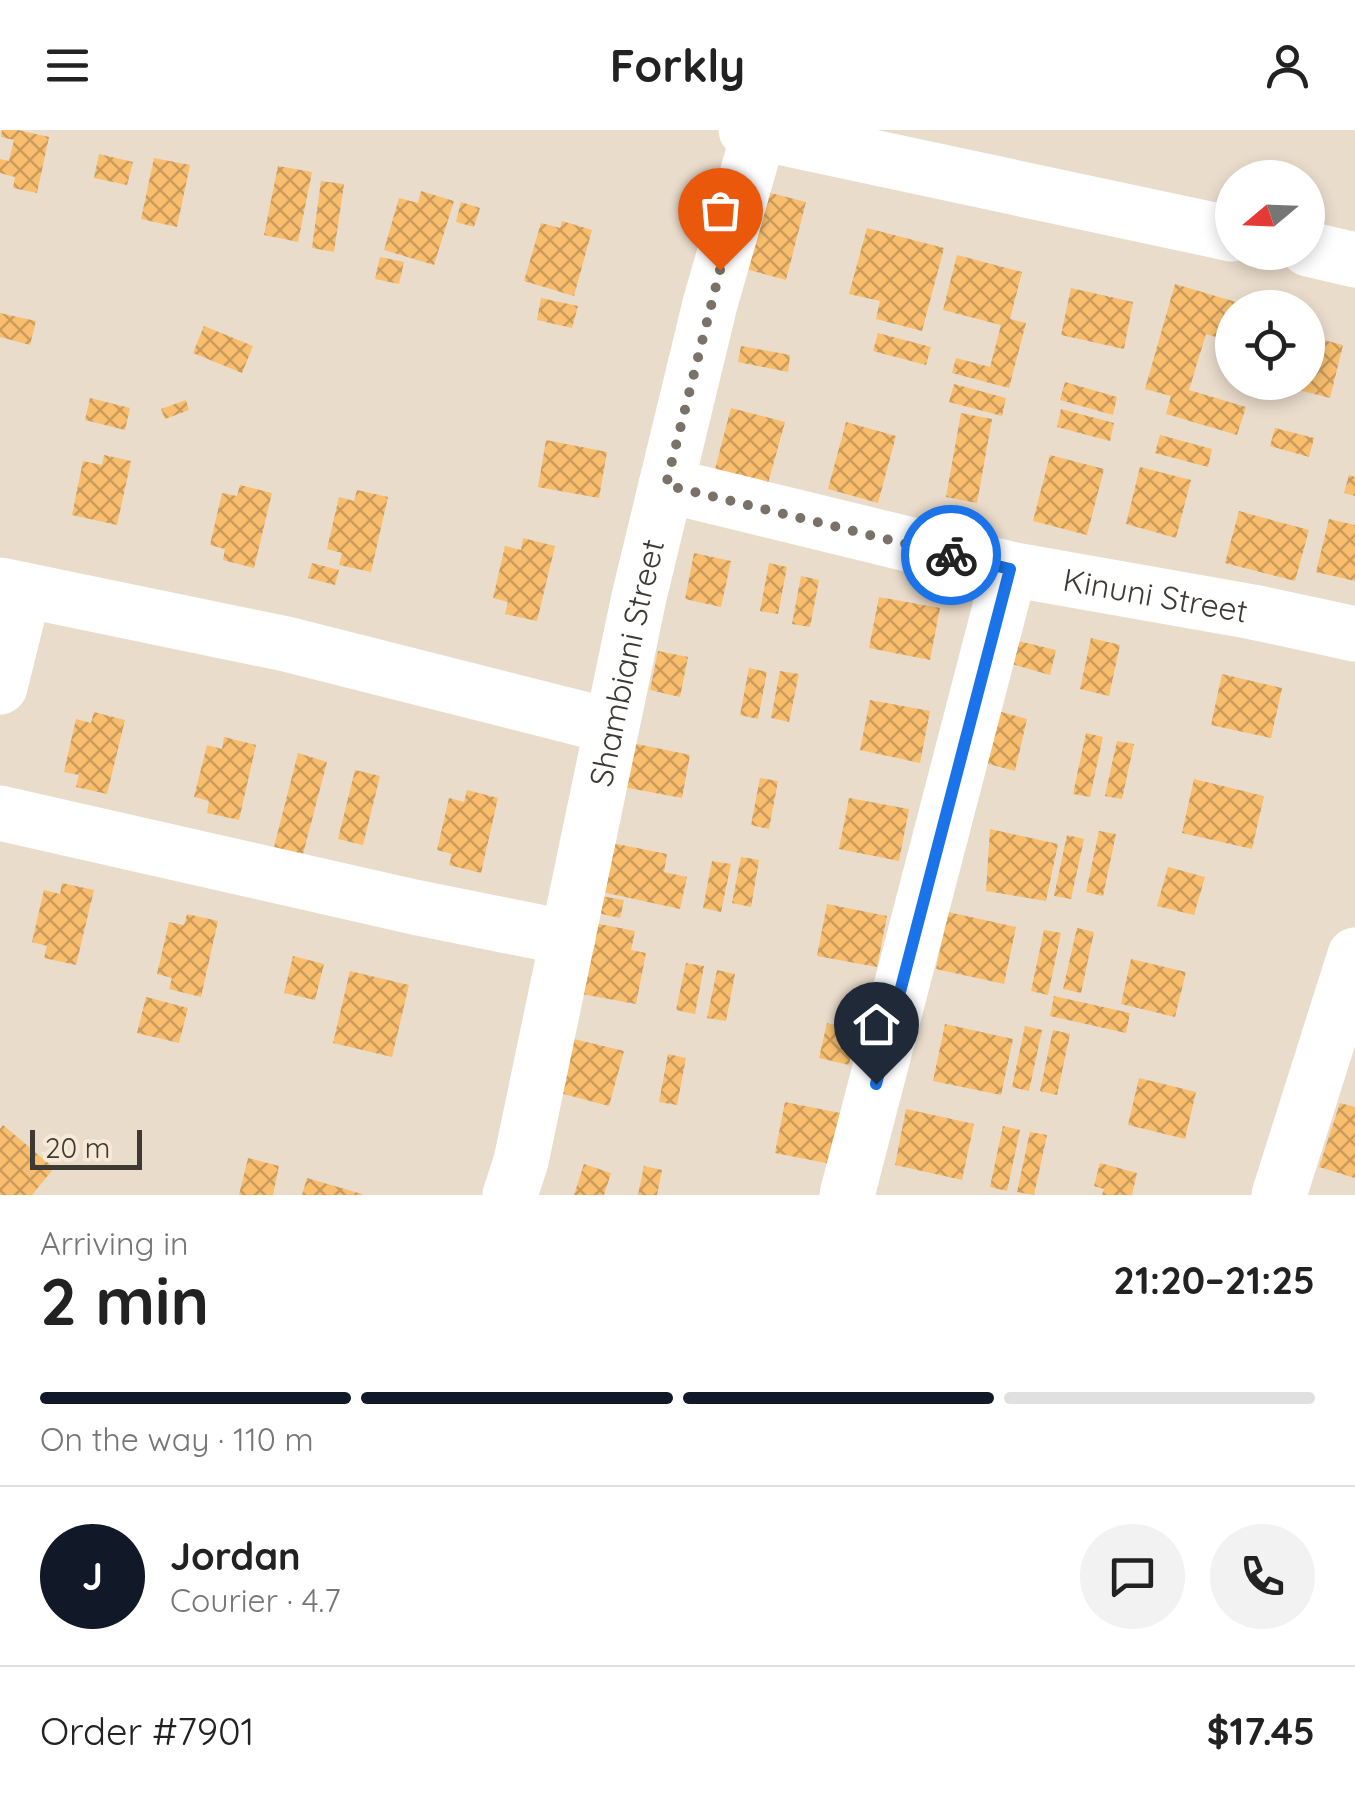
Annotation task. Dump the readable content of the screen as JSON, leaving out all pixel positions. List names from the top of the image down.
{
  "streets": {
    "street": ["Kinuni Street", "Shambiani Street"]
  },
  "crossings": [
    ["Kinuni Street", "Shambiani Street"]
  ],
  "scale_bar": "20 m",
  "north": "left",
  "page": {
    "header": "Forkly",
    "scale": "20 m",
    "heading": ["2 min", "Arriving in", "21:20–21:25"],
    "panel": [
      "Jordan",
      "Courier · 4.7",
      "Order #7901",
      "$17.45"
    ],
    "bar": "On the way · 110 m",
    "round": "J"
  }
}
